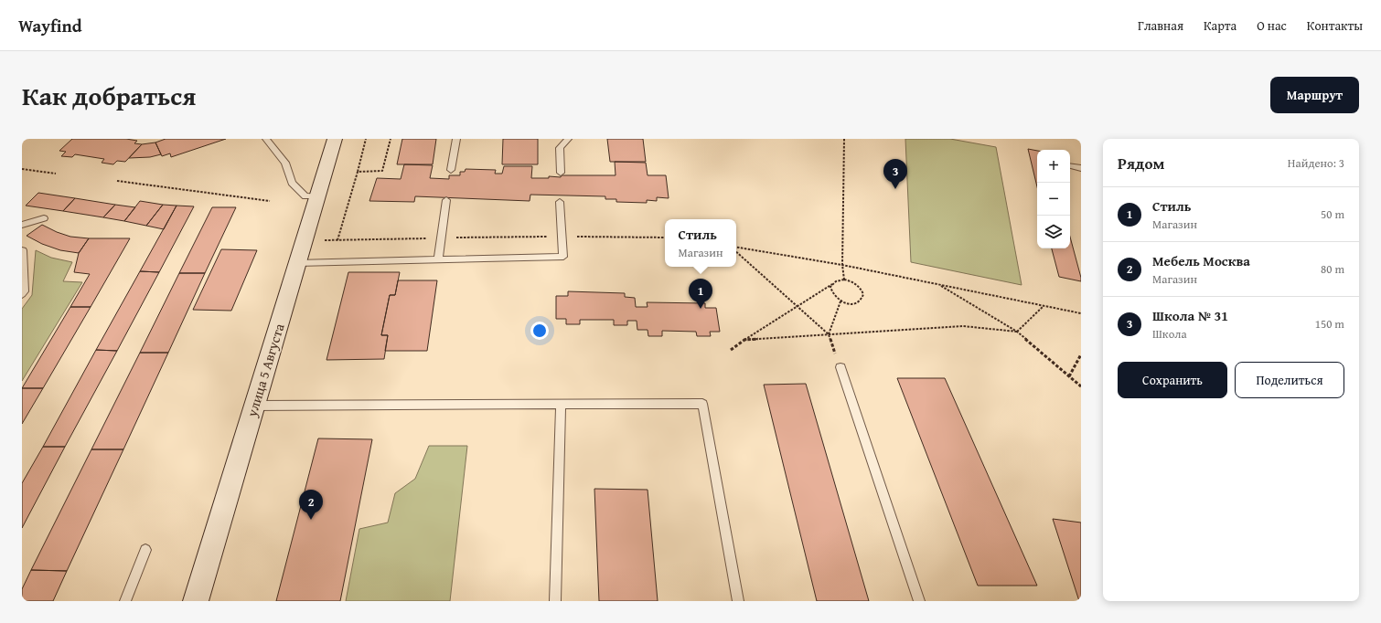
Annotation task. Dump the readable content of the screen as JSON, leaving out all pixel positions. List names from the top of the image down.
{
  "streets": {
    "street": ["улица 5 Августа"]
  },
  "page": {
    "header": "Wayfind",
    "nav": [
      "Главная",
      "Карта",
      "О нас",
      "Контакты"
    ],
    "title": "Как добраться",
    "buttons": [
      "Маршрут",
      ["Сохранить", "Поделиться"]
    ],
    "heading": ["Рядом", "Найдено: 3"],
    "map_buttons": ["+", "−"],
    "pins": ["3", "1", "2"],
    "list": [
      {
        "mark": "1",
        "name": "Стиль",
        "note": "Магазин",
        "value": "50 m"
      },
      {
        "mark": "2",
        "name": "Мебель Москва",
        "note": "Магазин",
        "value": "80 m"
      },
      {
        "mark": "3",
        "name": "Школа № 31",
        "note": "Школа",
        "value": "150 m"
      }
    ],
    "popup": ["Стиль", "Магазин"]
  }
}
